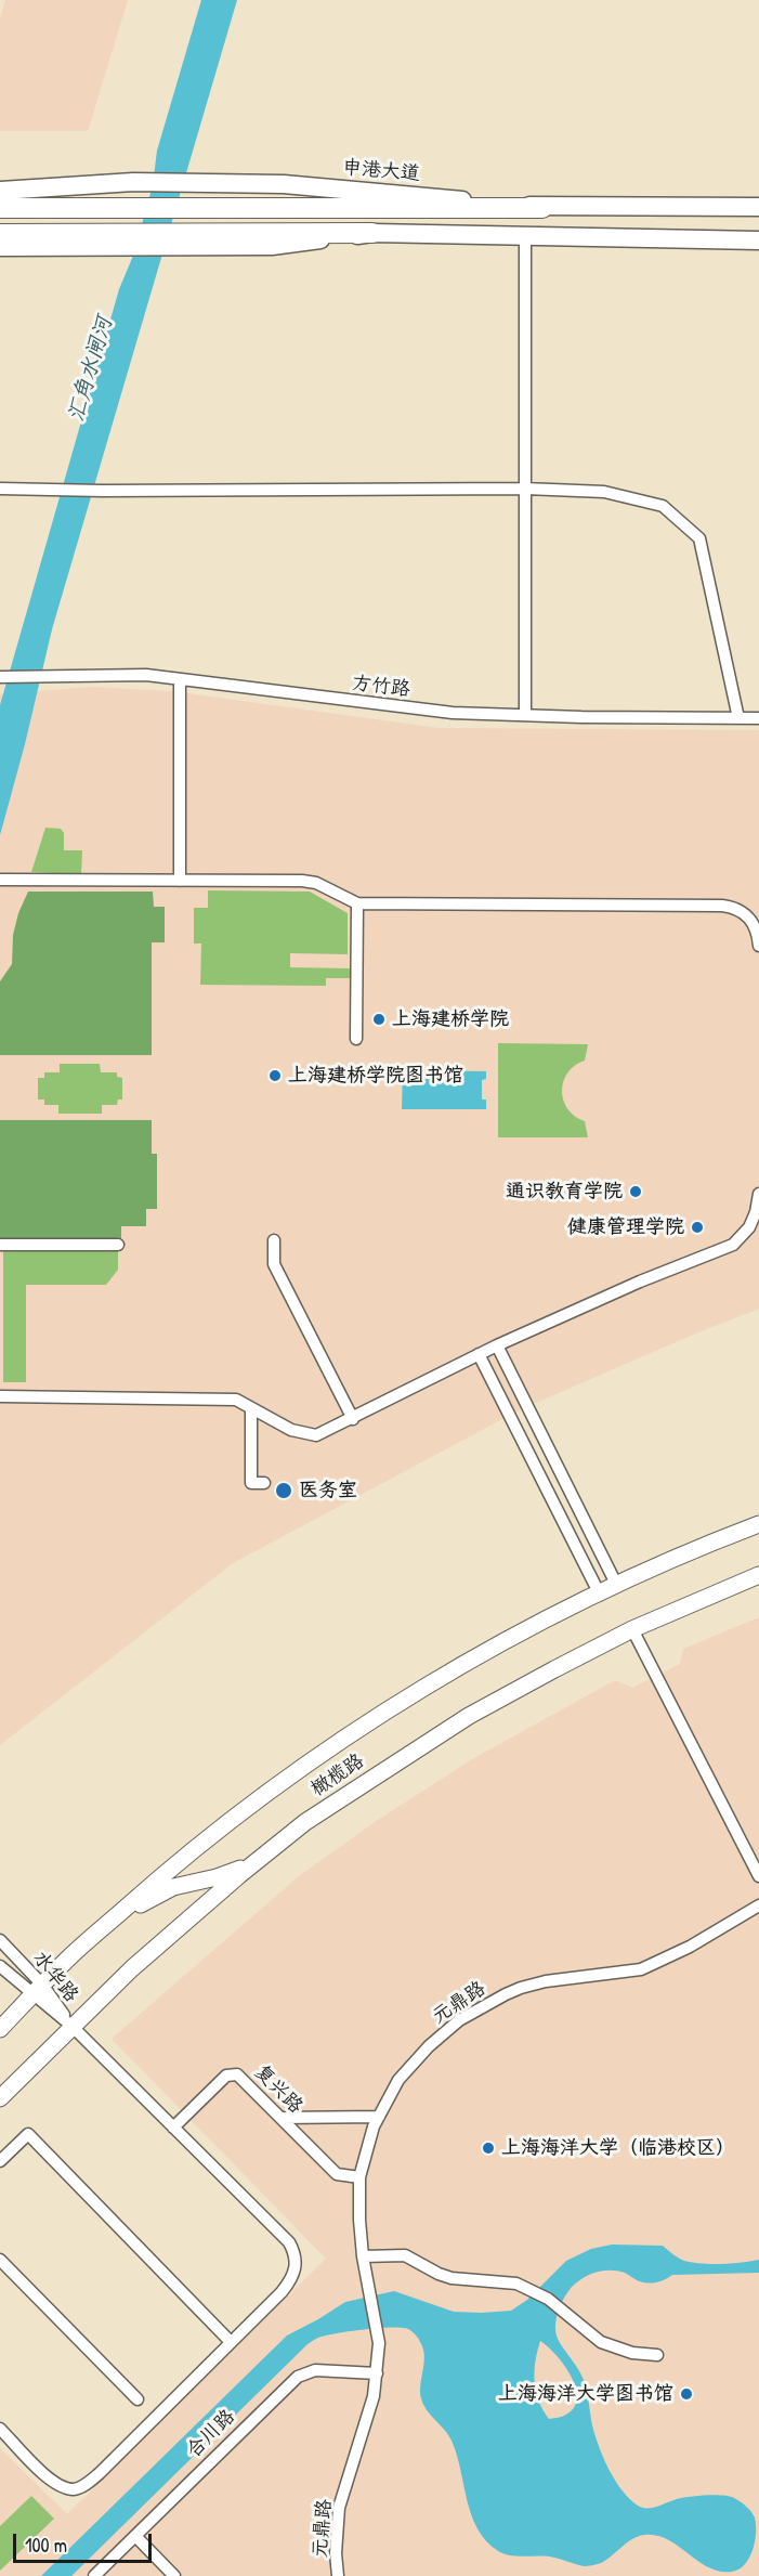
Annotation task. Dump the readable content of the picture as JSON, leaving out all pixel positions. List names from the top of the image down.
{
  "streets": {
    "main road": ["申港大道", "橄榄路"],
    "street": [
      "方竹路",
      "水华路",
      "元鼎路",
      "复兴路",
      "合川路"
    ]
  },
  "crossings": [
    ["橄榄路", "水华路"],
    ["水华路", "复兴路"],
    ["元鼎路", "复兴路"],
    ["元鼎路", "合川路"]
  ],
  "water": ["汇角水闸河"],
  "places": [
    "上海建桥学院",
    "上海建桥学院图书馆",
    "通识教育学院",
    "健康管理学院",
    "医务室",
    "上海海洋大学（临港校区）",
    "上海海洋大学图书馆"
  ],
  "scale_bar": "100 m"
}
